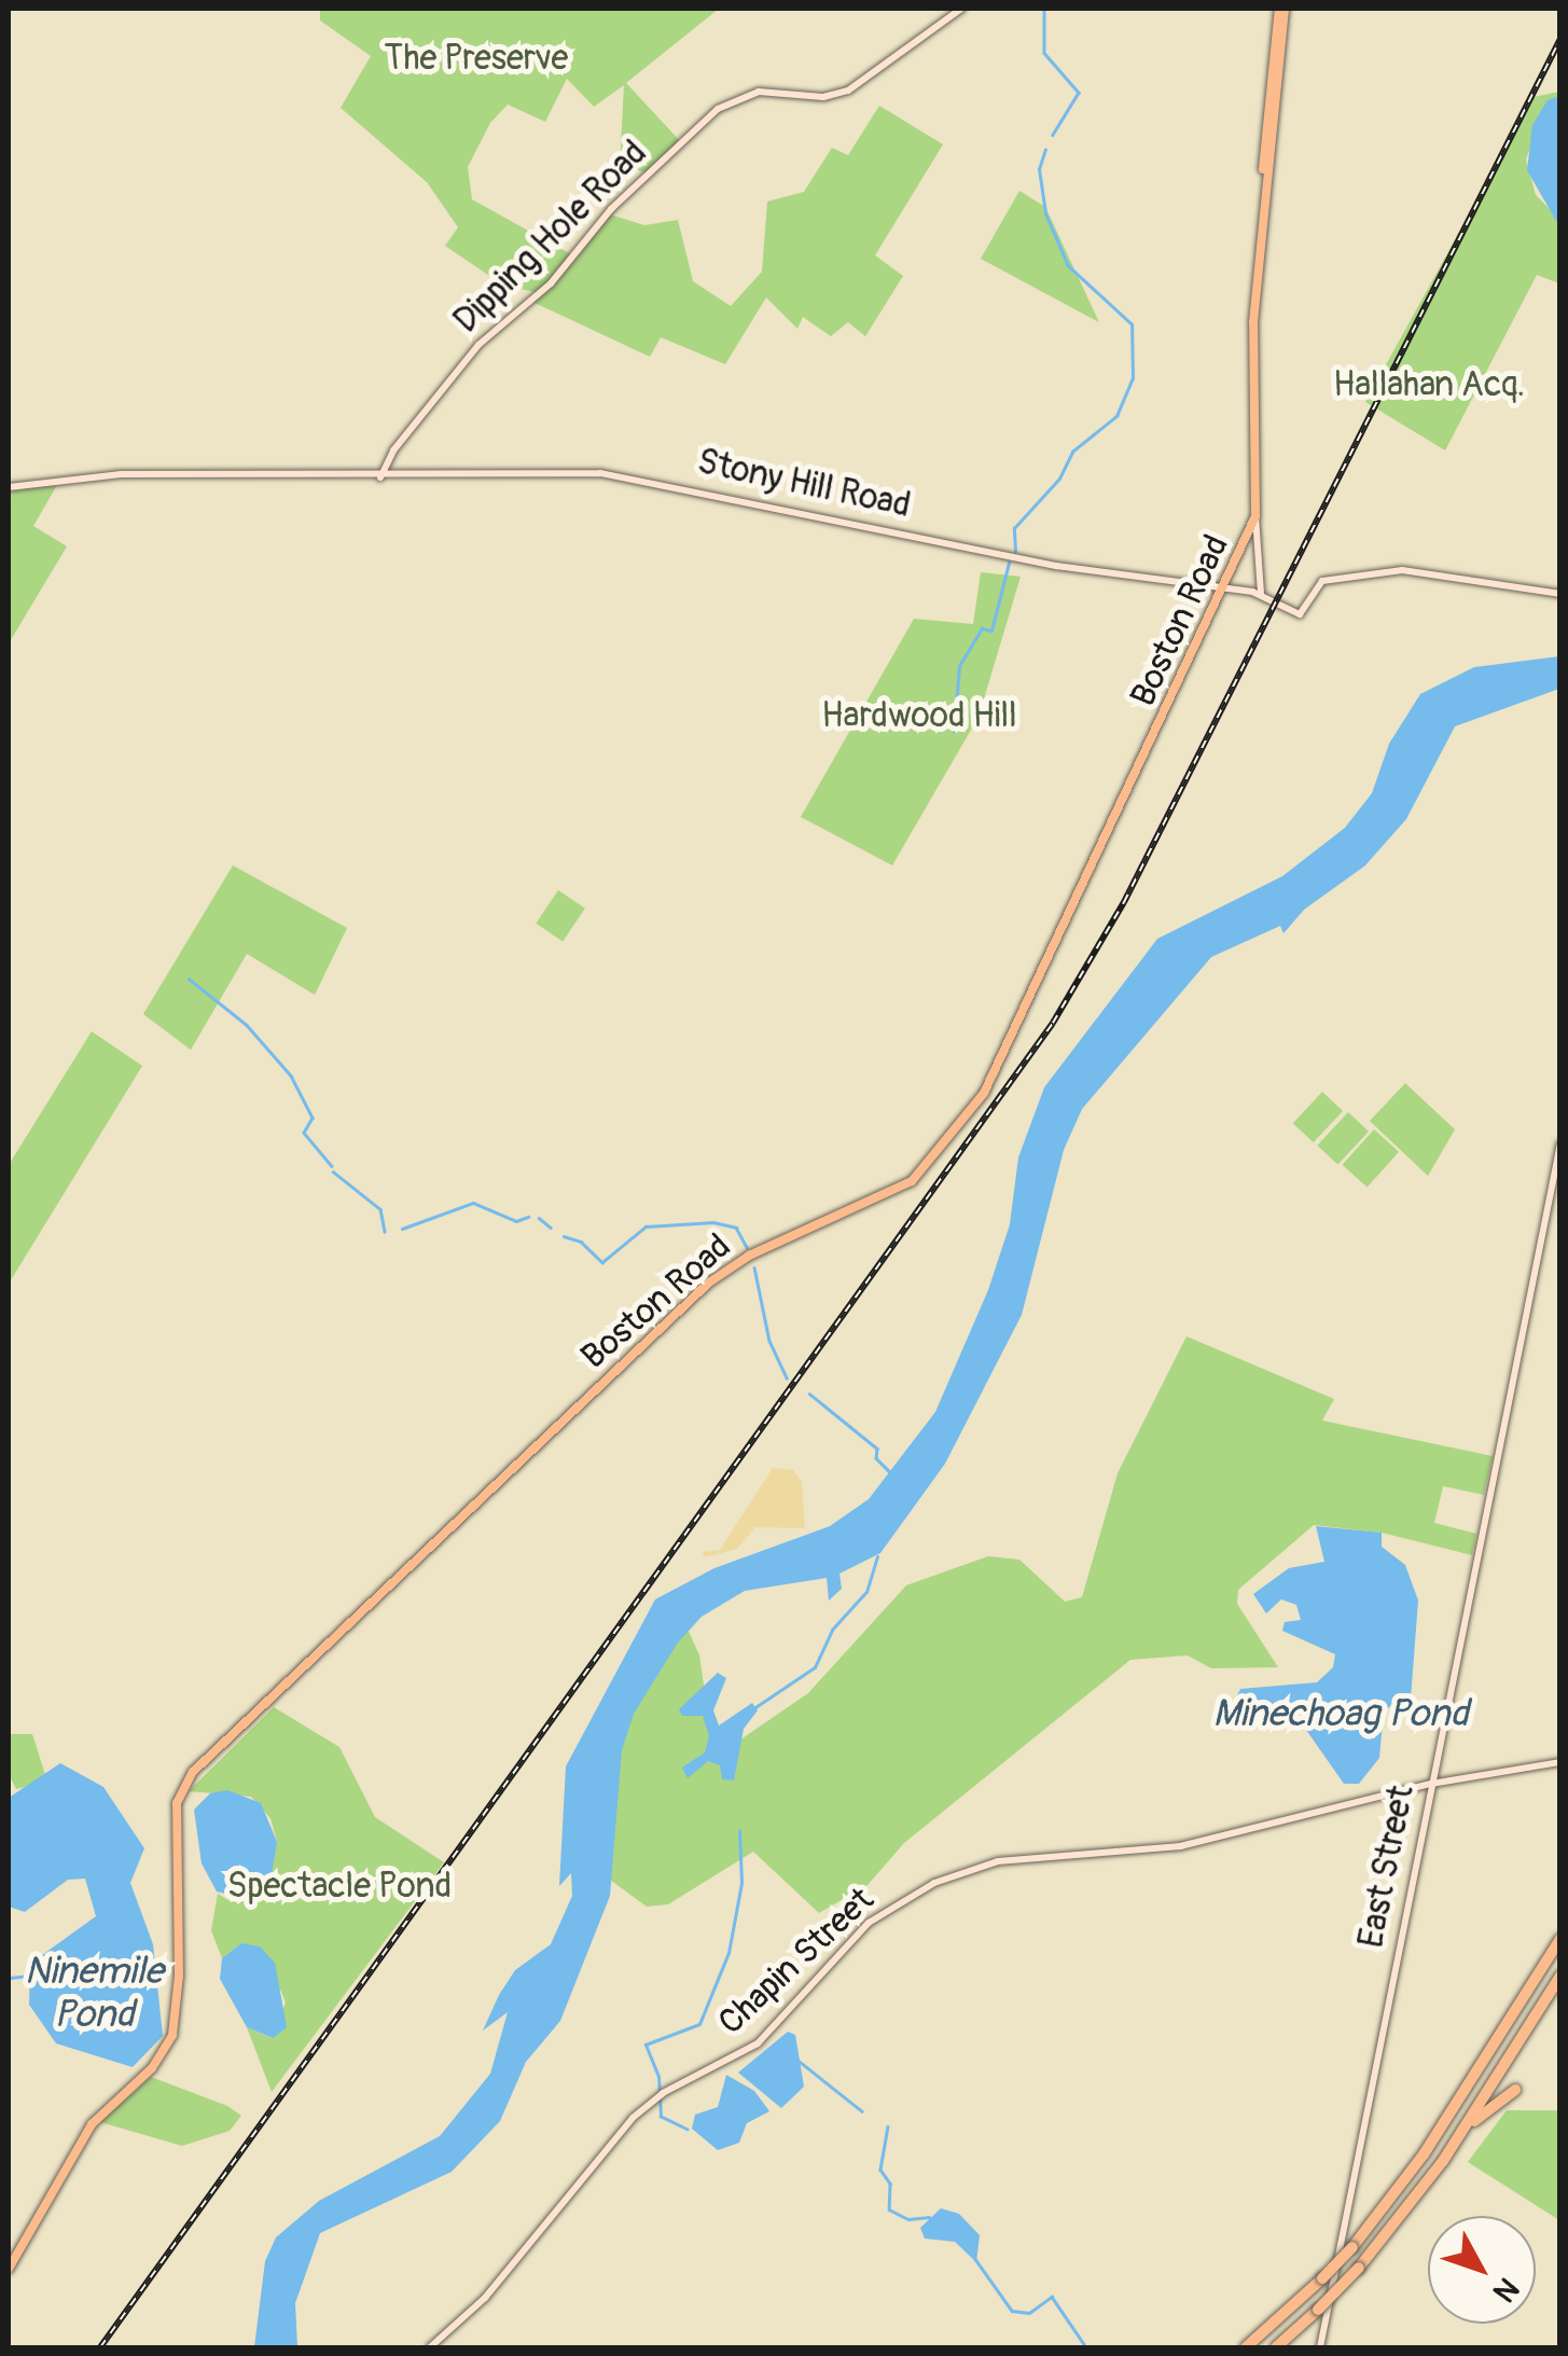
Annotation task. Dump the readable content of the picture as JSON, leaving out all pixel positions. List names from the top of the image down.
{
  "streets": {
    "main road": [
      "Dipping Hole Road",
      "Stony Hill Road",
      "Boston Road",
      "East Street",
      "Chapin Street"
    ]
  },
  "crossings": [
    ["Dipping Hole Road", "Stony Hill Road"],
    ["Stony Hill Road", "Boston Road"],
    ["East Street", "Chapin Street"]
  ],
  "water": ["Minechoag Pond", "Ninemile Pond"],
  "parks": [
    "The Preserve",
    "Hallahan Acq.",
    "Hardwood Hill",
    "Spectacle Pond"
  ],
  "north": "bottom right"
}
